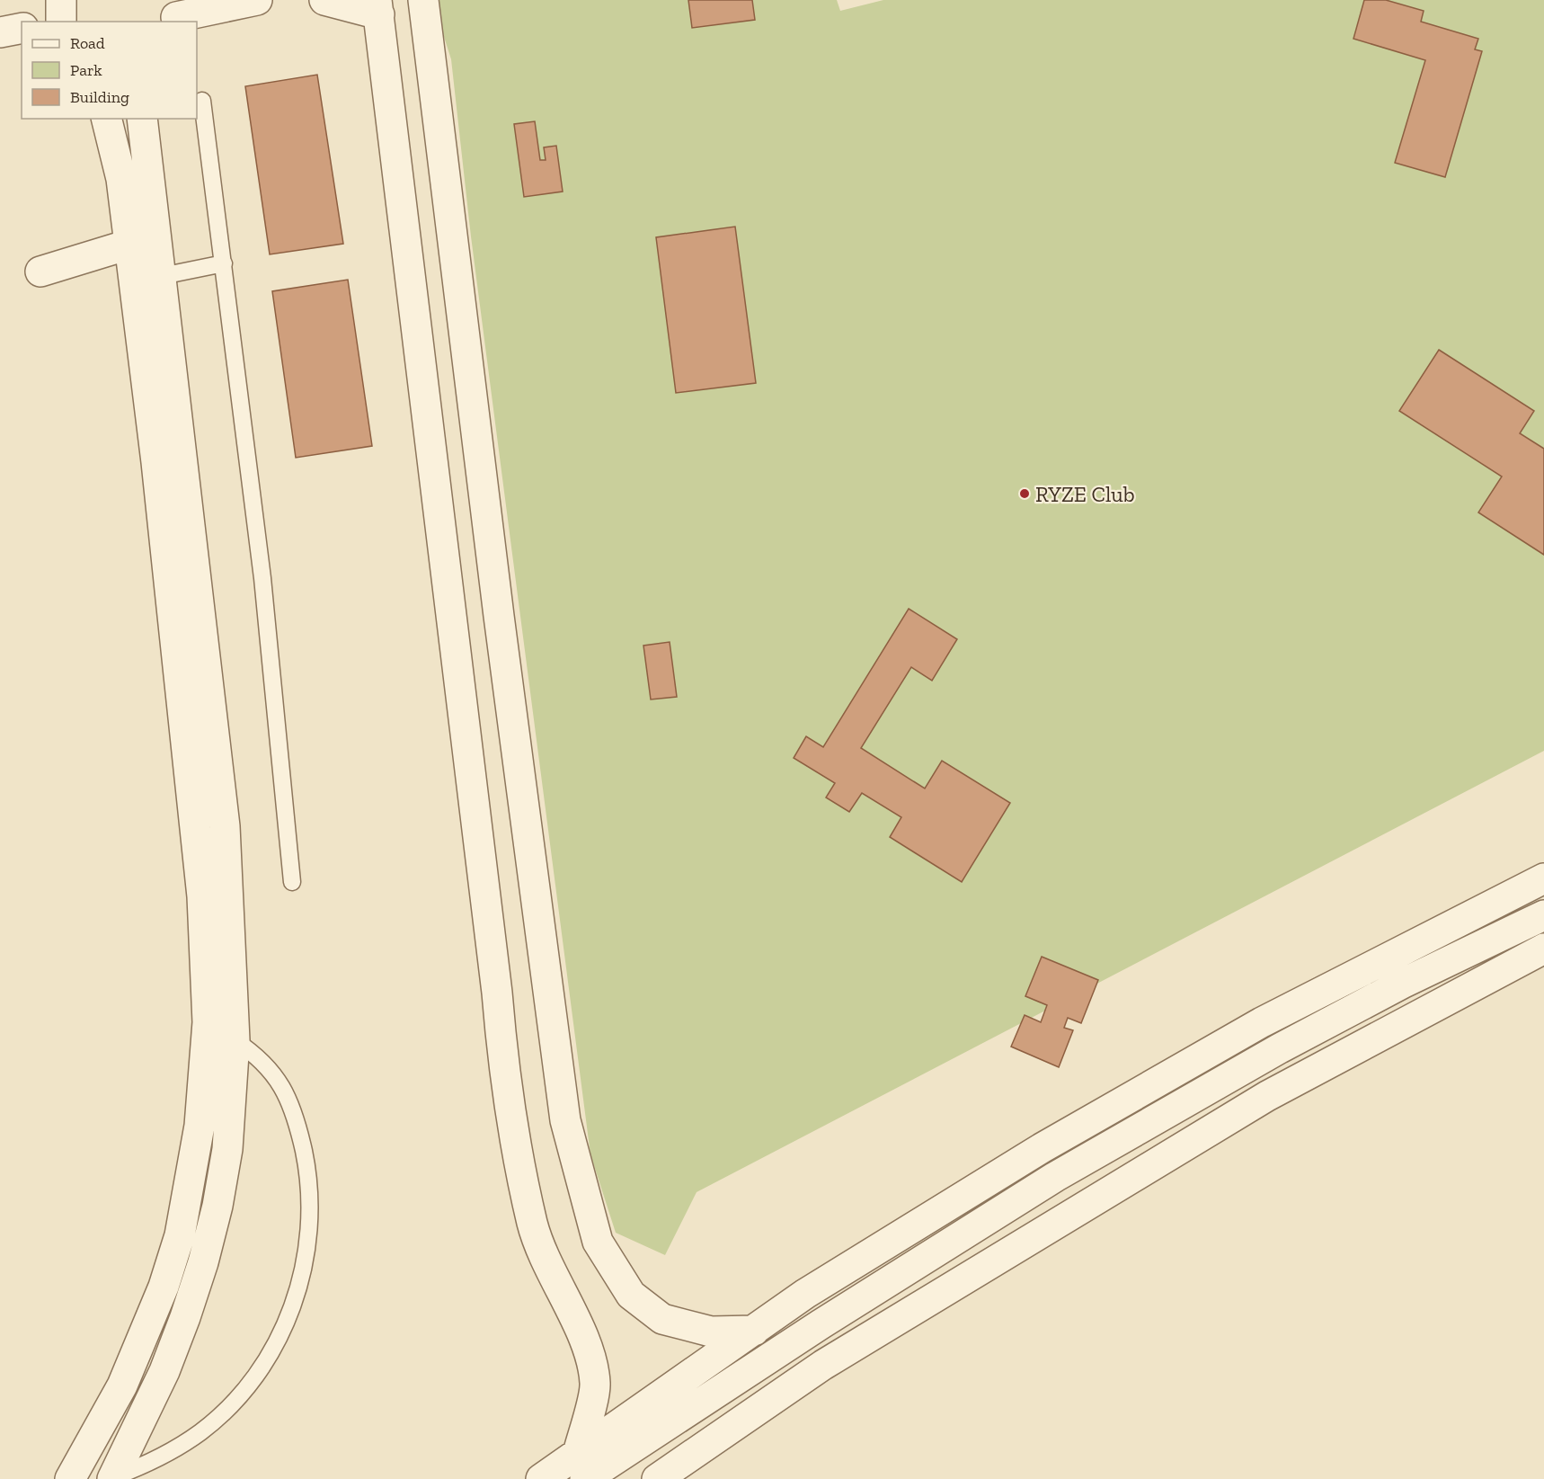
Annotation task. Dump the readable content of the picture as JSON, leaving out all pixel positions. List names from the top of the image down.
{
  "places": ["RYZE Club"],
  "legend": ["Road", "Park", "Building"]
}
